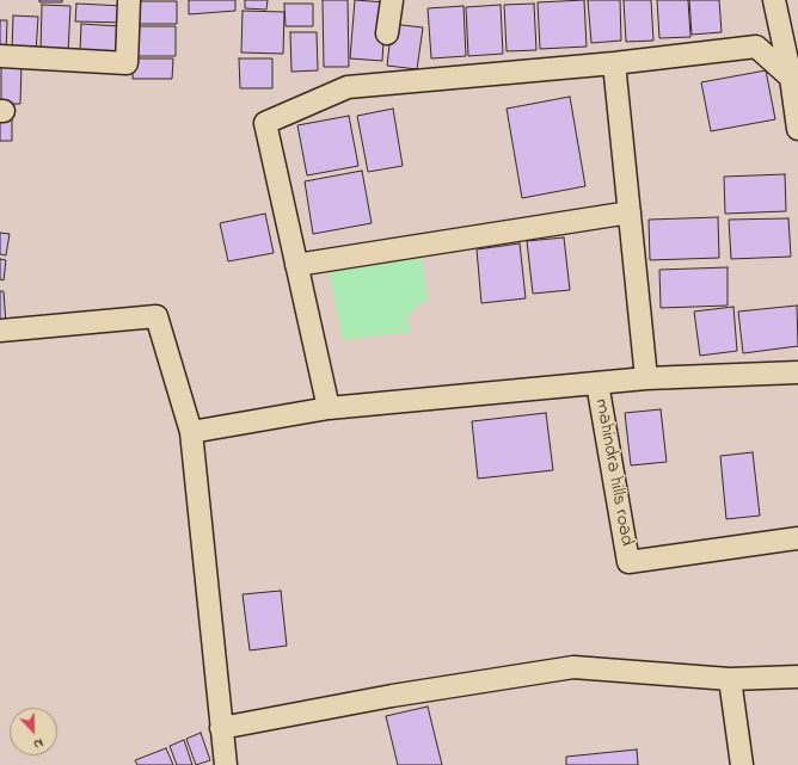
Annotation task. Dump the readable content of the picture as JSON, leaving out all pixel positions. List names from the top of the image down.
{
  "streets": {
    "street": ["mahindra hills road"]
  },
  "north": "bottom"
}
